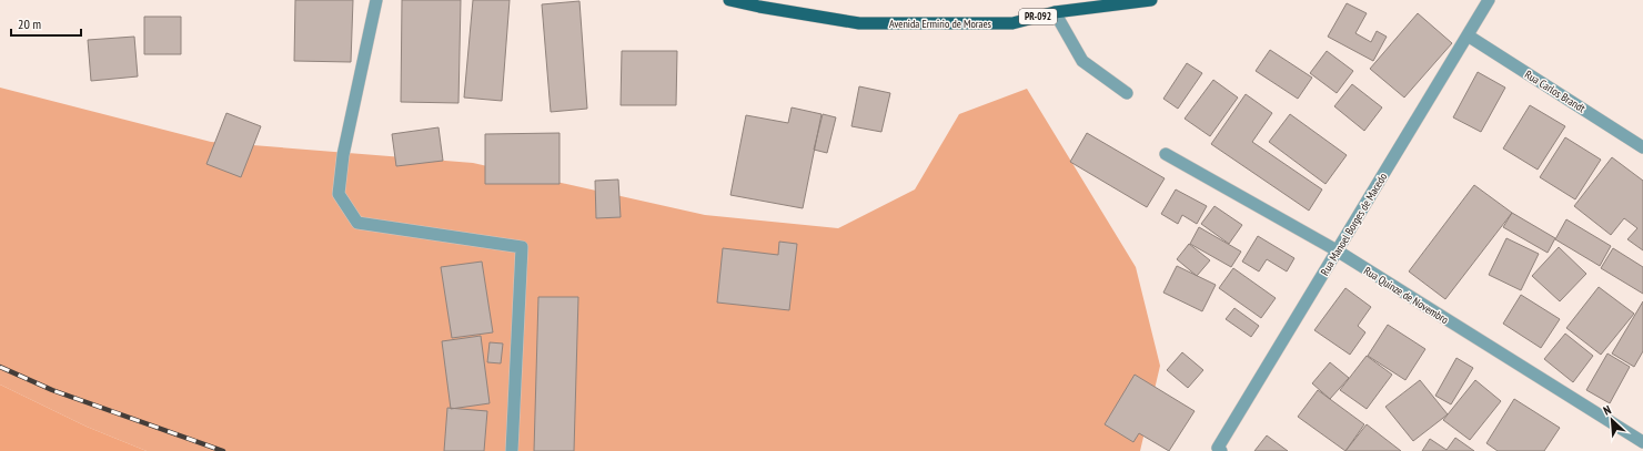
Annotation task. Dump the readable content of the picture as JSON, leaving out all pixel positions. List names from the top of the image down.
{
  "streets": {
    "main road": ["PR-092", "Avenida Ermirio de Moraes"],
    "street": ["Rua Carlos Brandt", "Rua Manoel Borges de Macedo", "Rua Quinze de Novembro"]
  },
  "crossings": [
    ["Rua Carlos Brandt", "Rua Manoel Borges de Macedo"],
    ["Rua Manoel Borges de Macedo", "Rua Quinze de Novembro"]
  ],
  "scale_bar": "20 m",
  "north": "top left"
}
